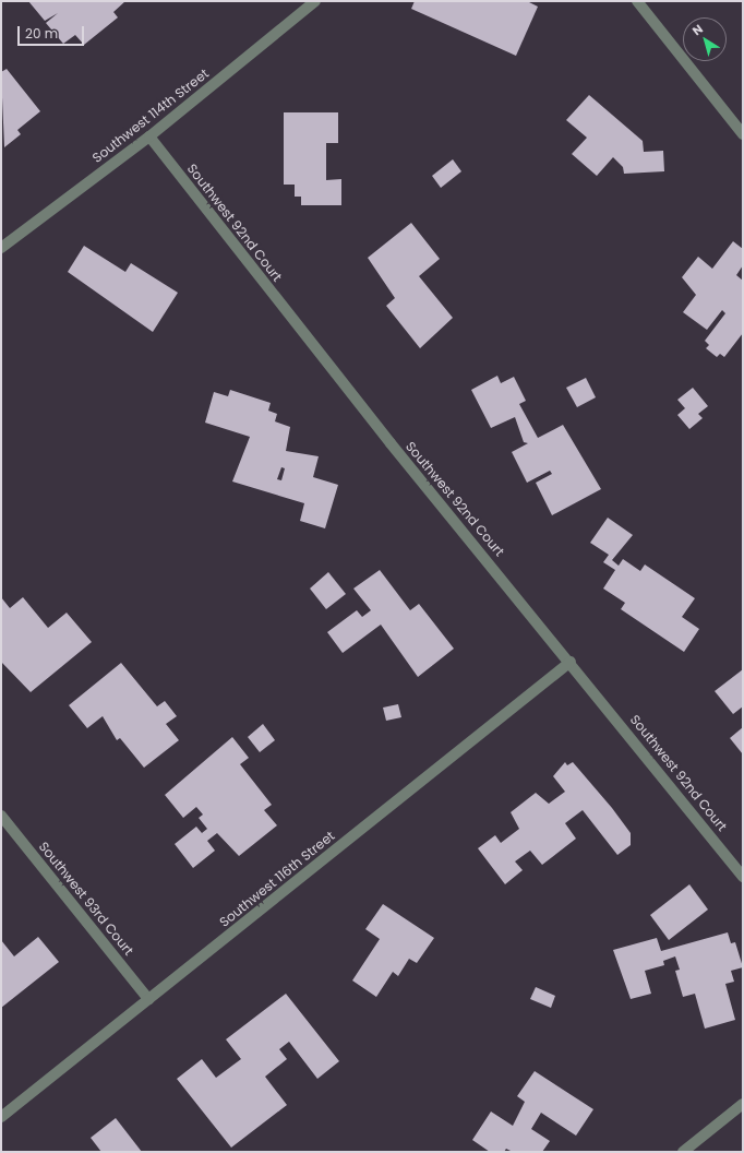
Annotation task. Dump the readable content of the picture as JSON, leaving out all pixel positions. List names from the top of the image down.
{
  "streets": {
    "street": [
      "Southwest 114th Street",
      "Southwest 92nd Court",
      "Southwest 116th Street",
      "Southwest 93rd Court"
    ]
  },
  "crossings": [
    ["Southwest 114th Street", "Southwest 92nd Court"],
    ["Southwest 92nd Court", "Southwest 116th Street"],
    ["Southwest 116th Street", "Southwest 93rd Court"]
  ],
  "scale_bar": "20 m",
  "north": "top left"
}
